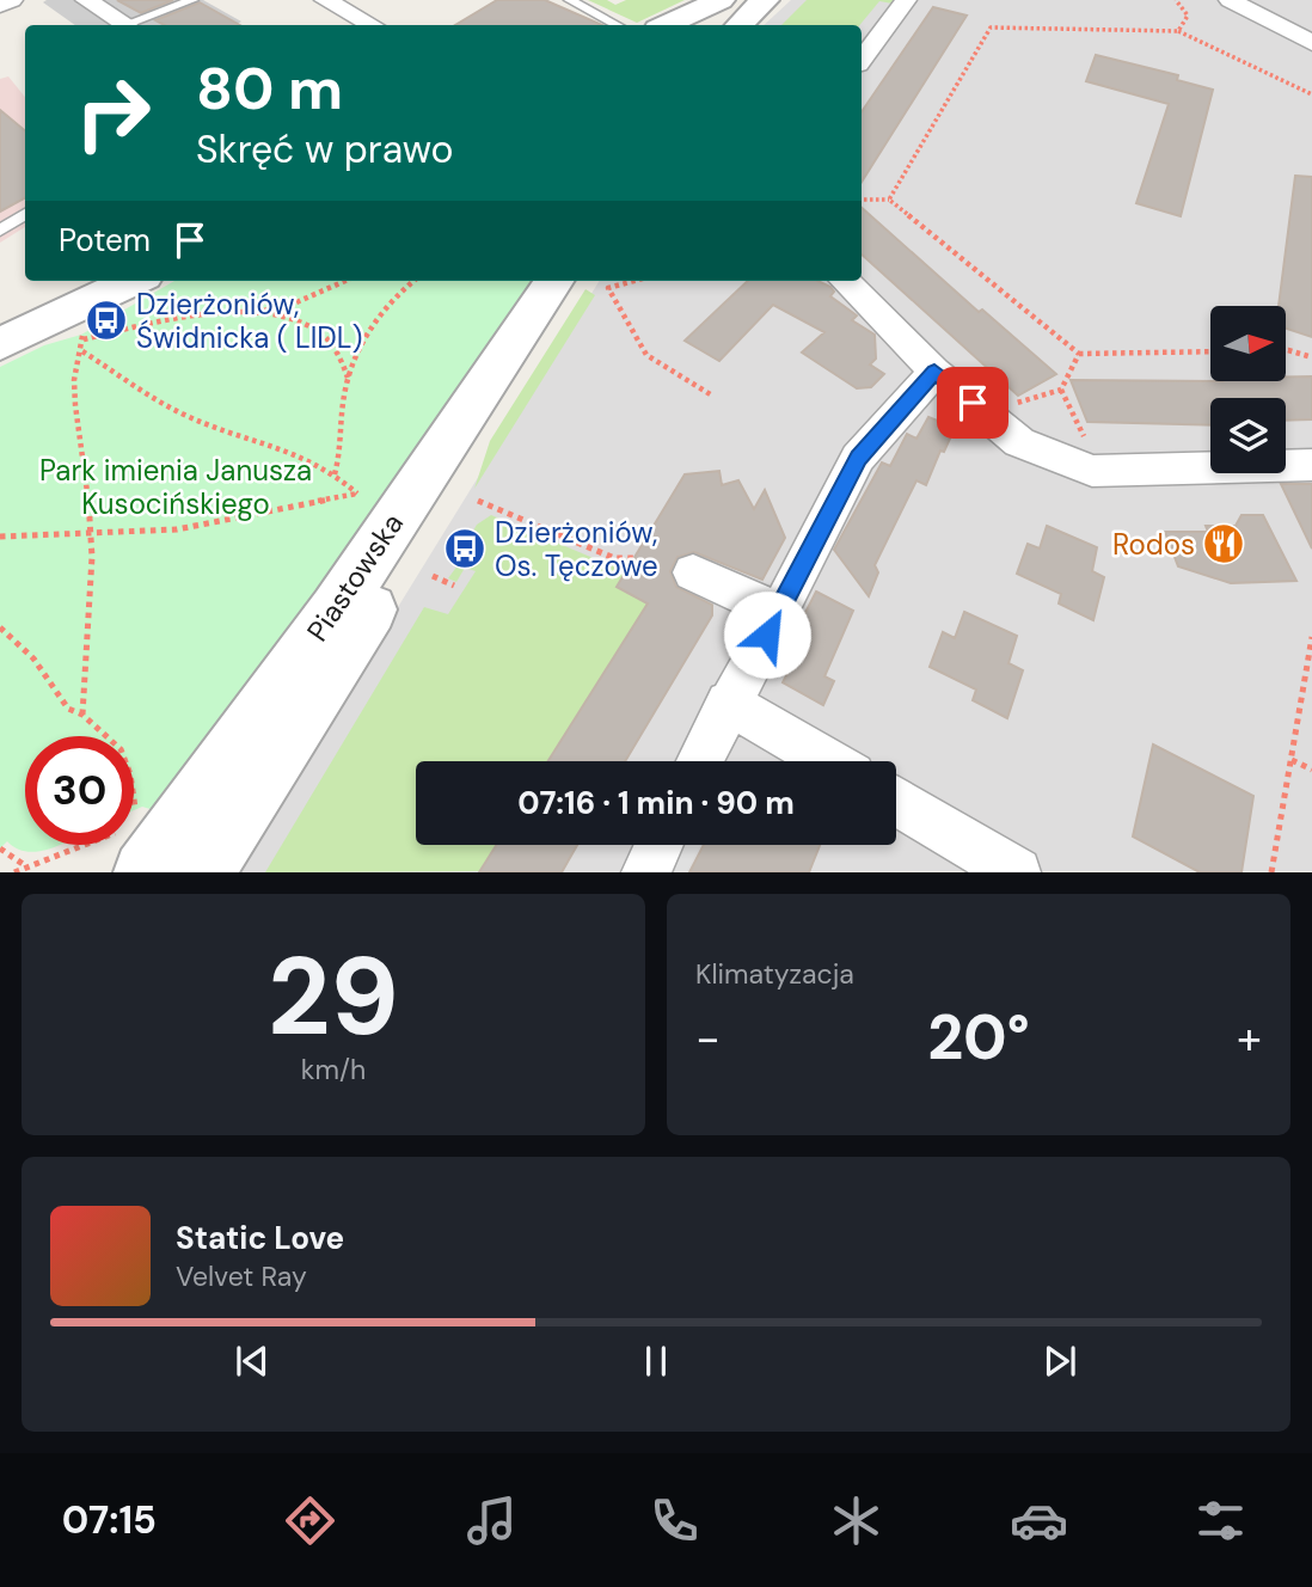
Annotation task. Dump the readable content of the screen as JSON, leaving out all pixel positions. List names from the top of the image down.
{
  "streets": {
    "street": ["Piastowska"]
  },
  "parks": ["Park imienia Janusza Kusocińskiego"],
  "places": {
    "bus stop": ["Dzierżoniów, Świdnicka ( LIDL)", "Dzierżoniów, Os. Tęczowe"],
    "restaurant": ["Rodos"]
  },
  "north": "right",
  "page": {
    "turn": ["80 m", "Skręć w prawo"],
    "then": "Potem",
    "limit": "30",
    "trip": "07:16 · 1 min · 90 m",
    "tile": [
      ["29", "km/h"],
      "Klimatyzacja"
    ],
    "heat": ["−", "20°", "+"],
    "song": ["Static Love", "Velvet Ray"],
    "tabs": "07:15"
  }
}
